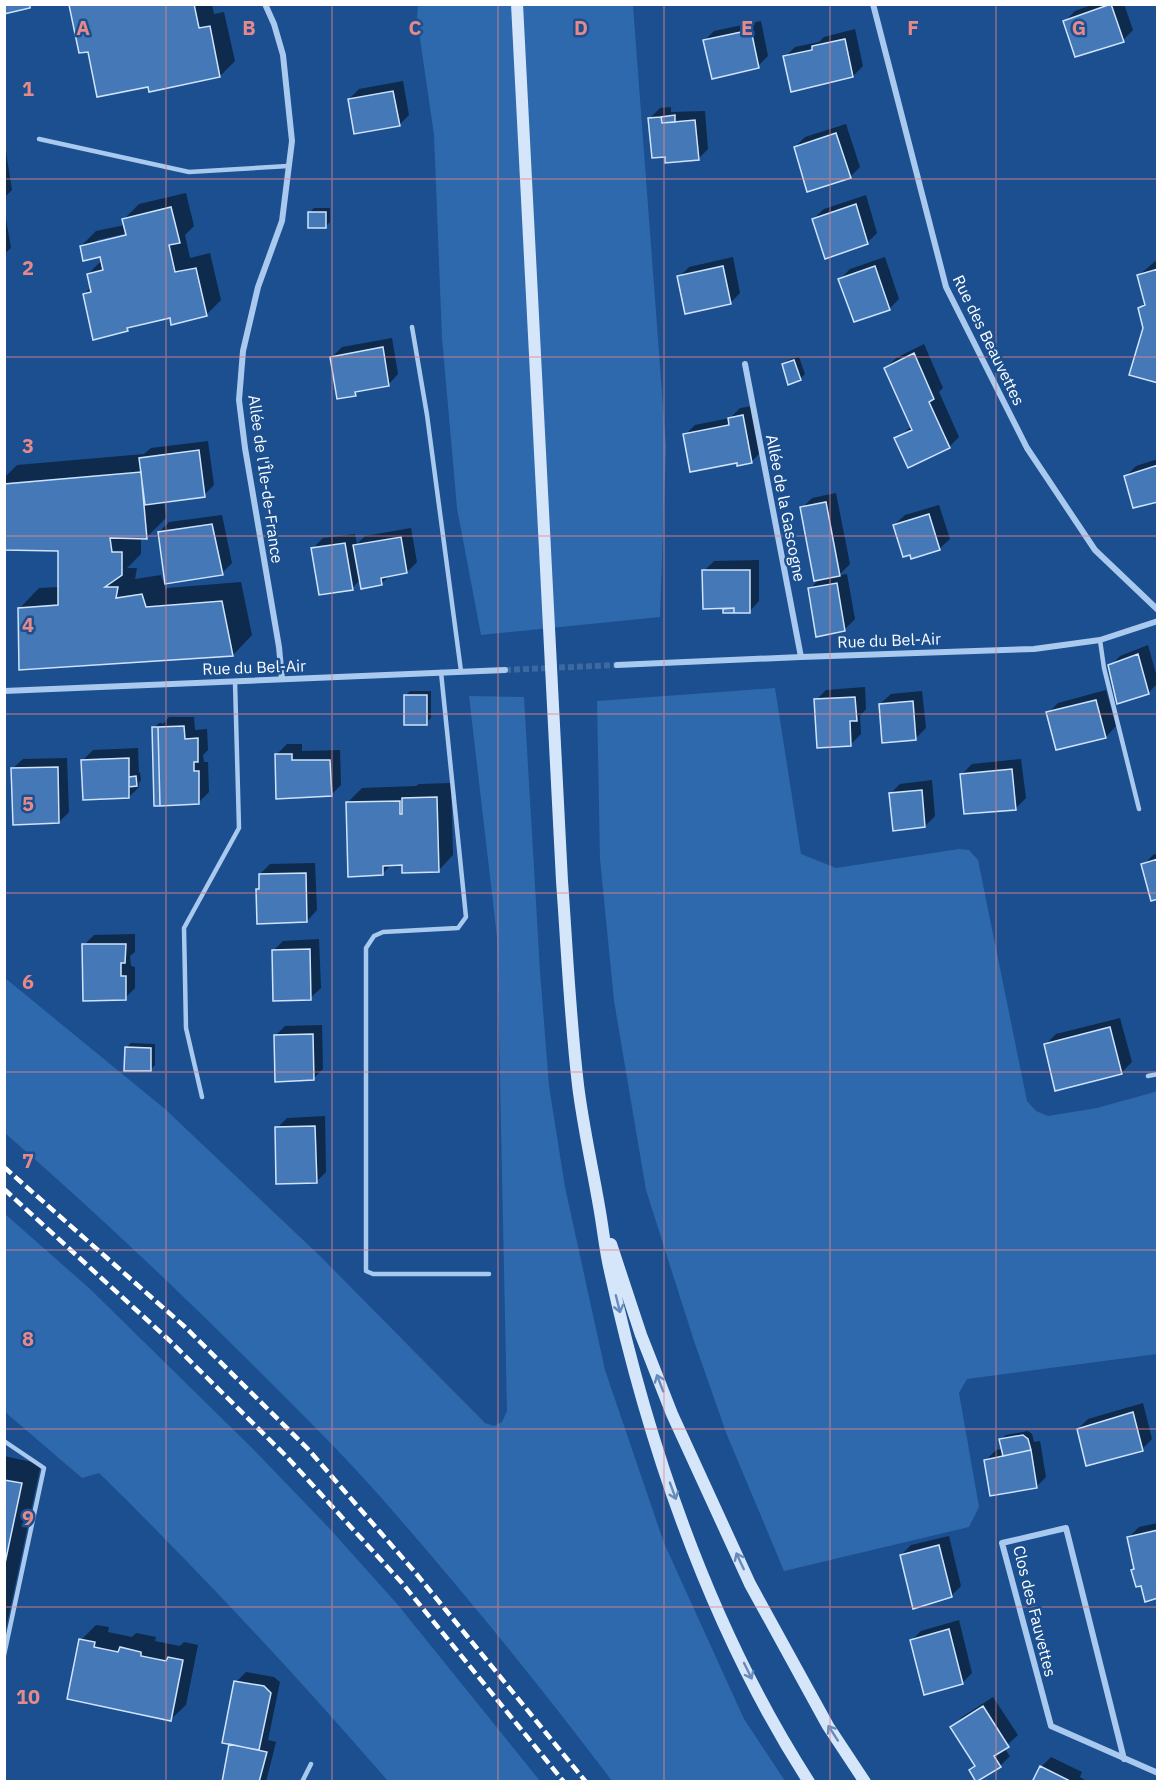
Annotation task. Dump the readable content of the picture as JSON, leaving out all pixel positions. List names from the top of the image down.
{
  "streets": {
    "street": [
      "Rue des Beauvettes",
      "Allée de l'Île-de-France",
      "Allée de la Gascogne",
      "Rue du Bel-Air",
      "Clos des Fauvettes"
    ]
  },
  "crossings": [
    ["Allée de l'Île-de-France", "Rue du Bel-Air"],
    ["Allée de la Gascogne", "Rue du Bel-Air"]
  ],
  "grid": {
    "columns": [
      "A",
      "B",
      "C",
      "D",
      "E",
      "F",
      "G"
    ],
    "rows": [
      "1",
      "2",
      "3",
      "4",
      "5",
      "6",
      "7",
      "8",
      "9",
      "10"
    ]
  }
}
